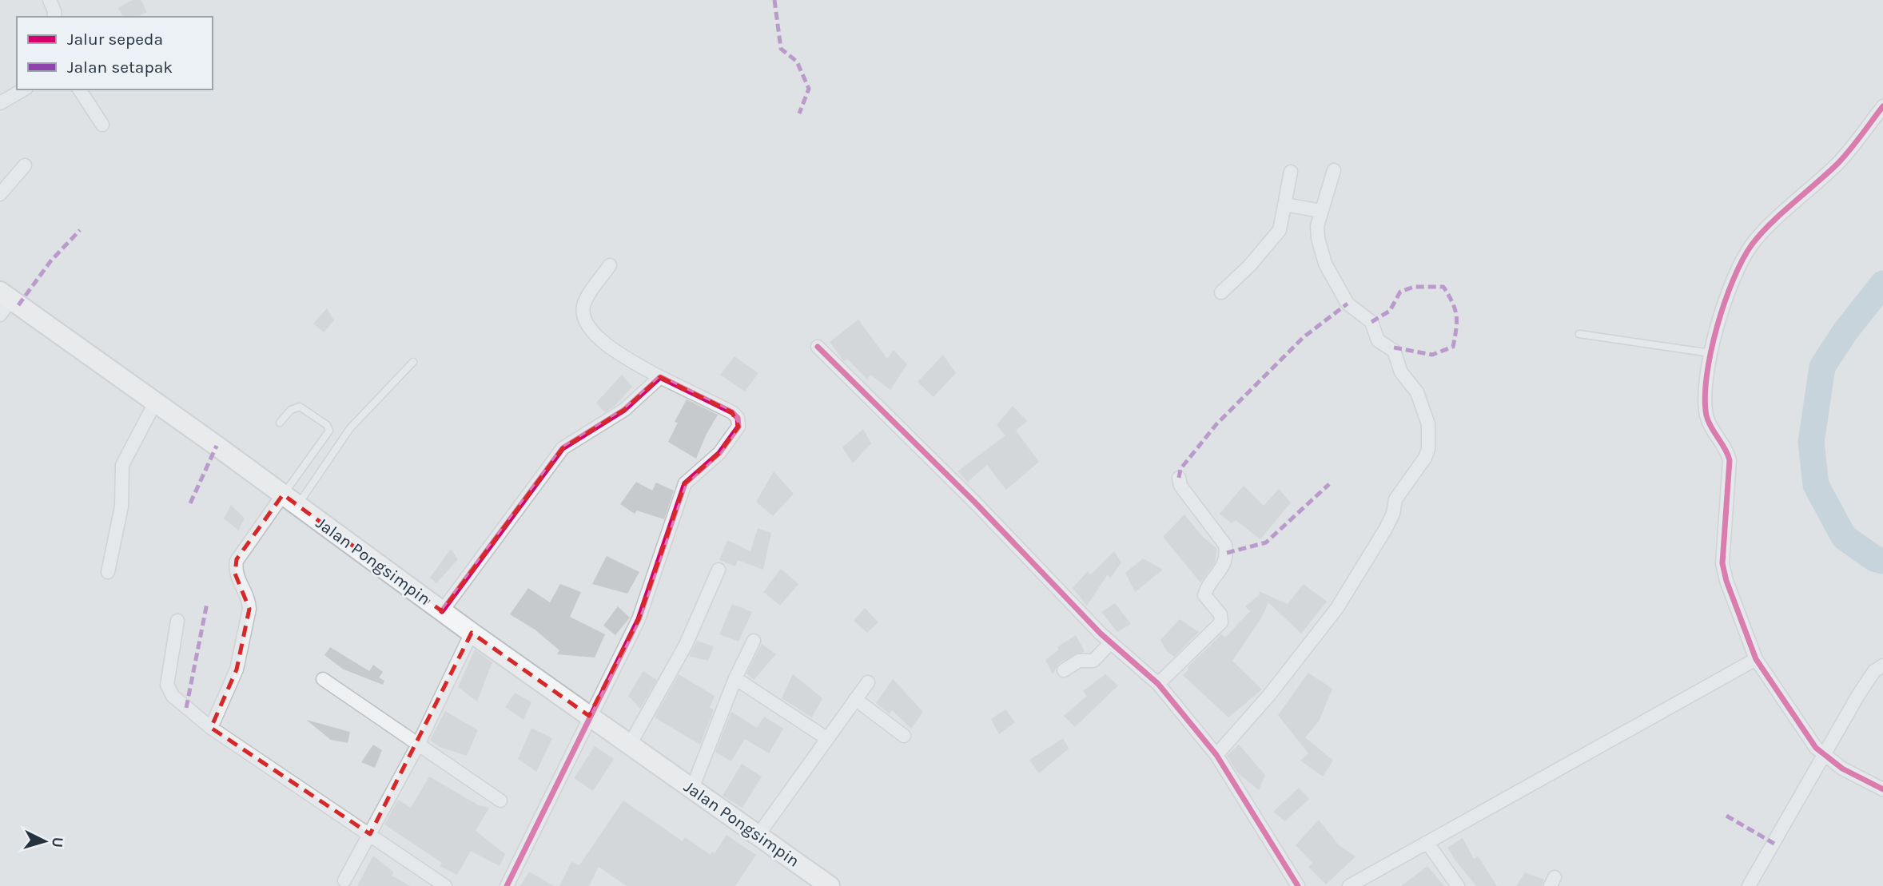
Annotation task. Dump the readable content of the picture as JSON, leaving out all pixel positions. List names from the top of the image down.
{
  "streets": {
    "main road": ["Jalan Pongsimpin"]
  },
  "legend": ["Jalur sepeda", "Jalan setapak"],
  "north": "right"
}
